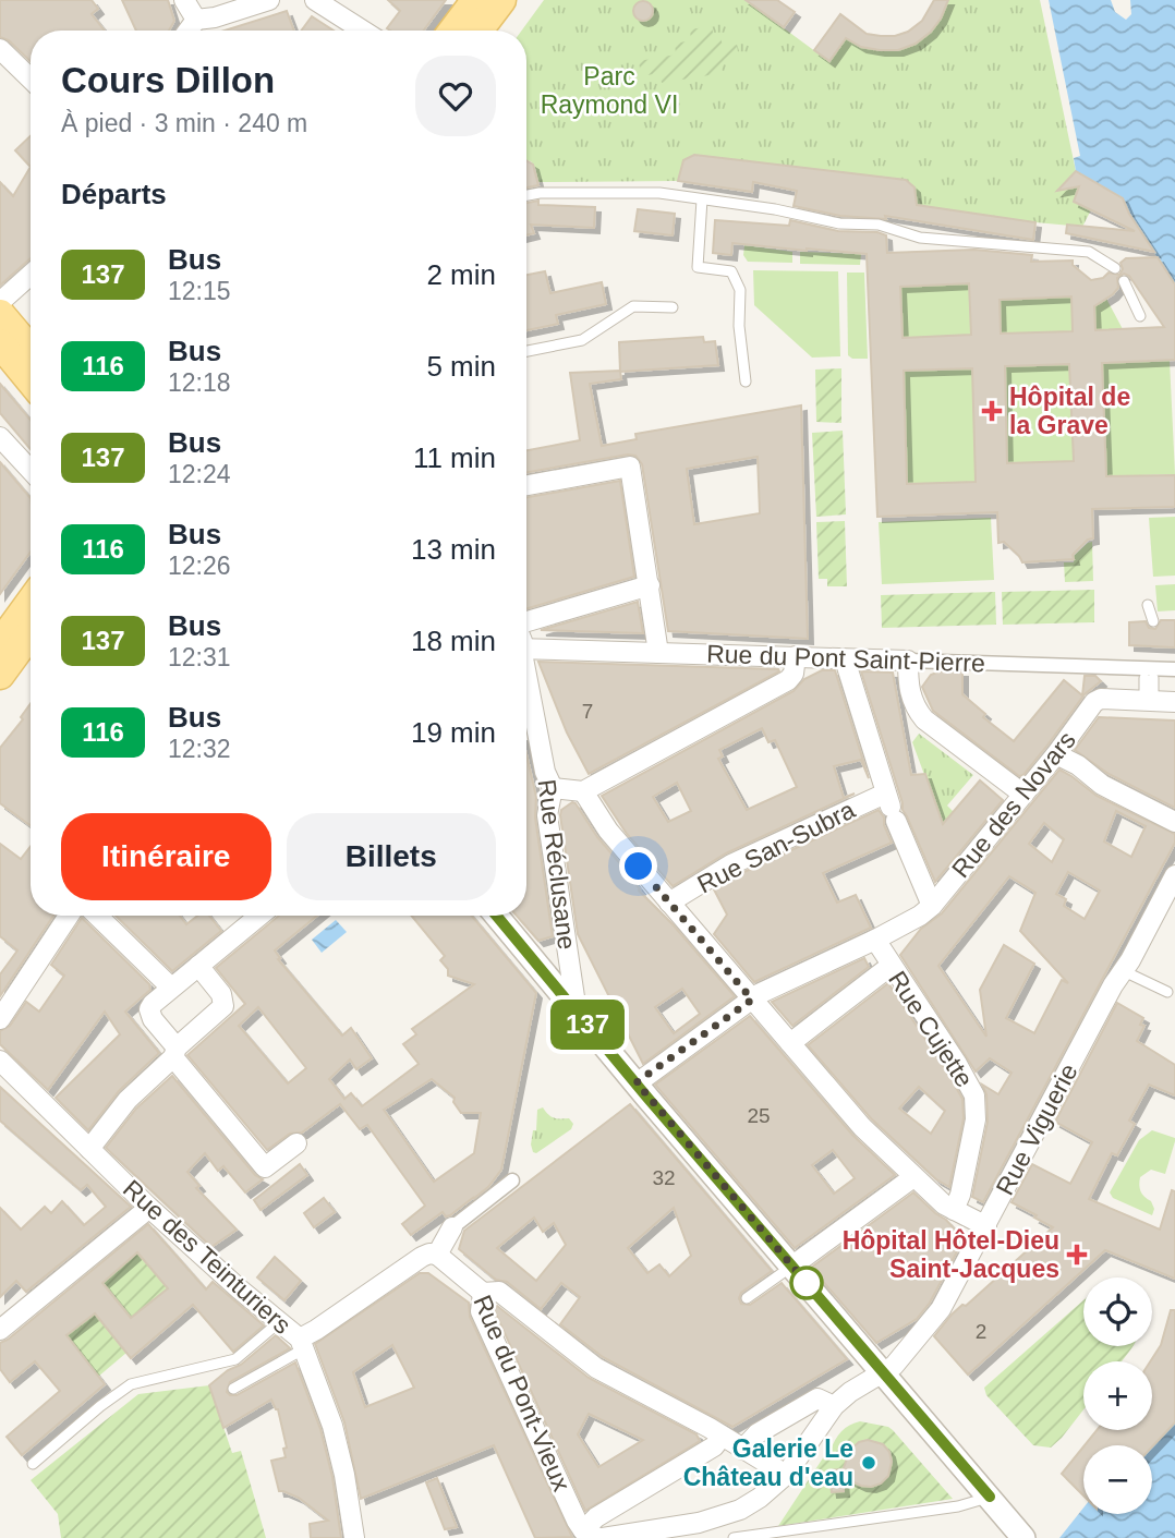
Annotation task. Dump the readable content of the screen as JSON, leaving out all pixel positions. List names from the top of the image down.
{
  "streets": {
    "street": [
      "Rue du Pont Saint-Pierre",
      "Rue des Novars",
      "Rue San-Subra",
      "Rue Réclusane",
      "Rue Cujette",
      "Rue Viguerie",
      "Rue des Teinturiers",
      "Rue du Pont-Vieux"
    ]
  },
  "crossings": [
    ["Rue des Novars", "Rue Cujette"]
  ],
  "parks": ["Parc Raymond VI"],
  "places": {
    "health": ["Hôpital de la Grave", "Hôpital Hôtel-Dieu Saint-Jacques"],
    "other": ["Galerie Le Château d'eau"]
  },
  "lines": ["bus line 137"],
  "house_numbers": [
    "7",
    "25",
    "32",
    "2"
  ],
  "page": {
    "on_map": "137",
    "heading": [
      ["Cours Dillon", "À pied · 3 min · 240 m"],
      "Départs"
    ],
    "list": [
      {
        "mark": "137",
        "name": "Bus",
        "note": "12:15",
        "value": "2 min"
      },
      {
        "mark": "116",
        "name": "Bus",
        "note": "12:18",
        "value": "5 min"
      },
      {
        "mark": "137",
        "name": "Bus",
        "note": "12:24",
        "value": "11 min"
      },
      {
        "mark": "116",
        "name": "Bus",
        "note": "12:26",
        "value": "13 min"
      },
      {
        "mark": "137",
        "name": "Bus",
        "note": "12:31",
        "value": "18 min"
      },
      {
        "mark": "116",
        "name": "Bus",
        "note": "12:32",
        "value": "19 min"
      }
    ],
    "buttons": ["Itinéraire", "Billets"],
    "map_buttons": ["+", "−"]
  }
}
